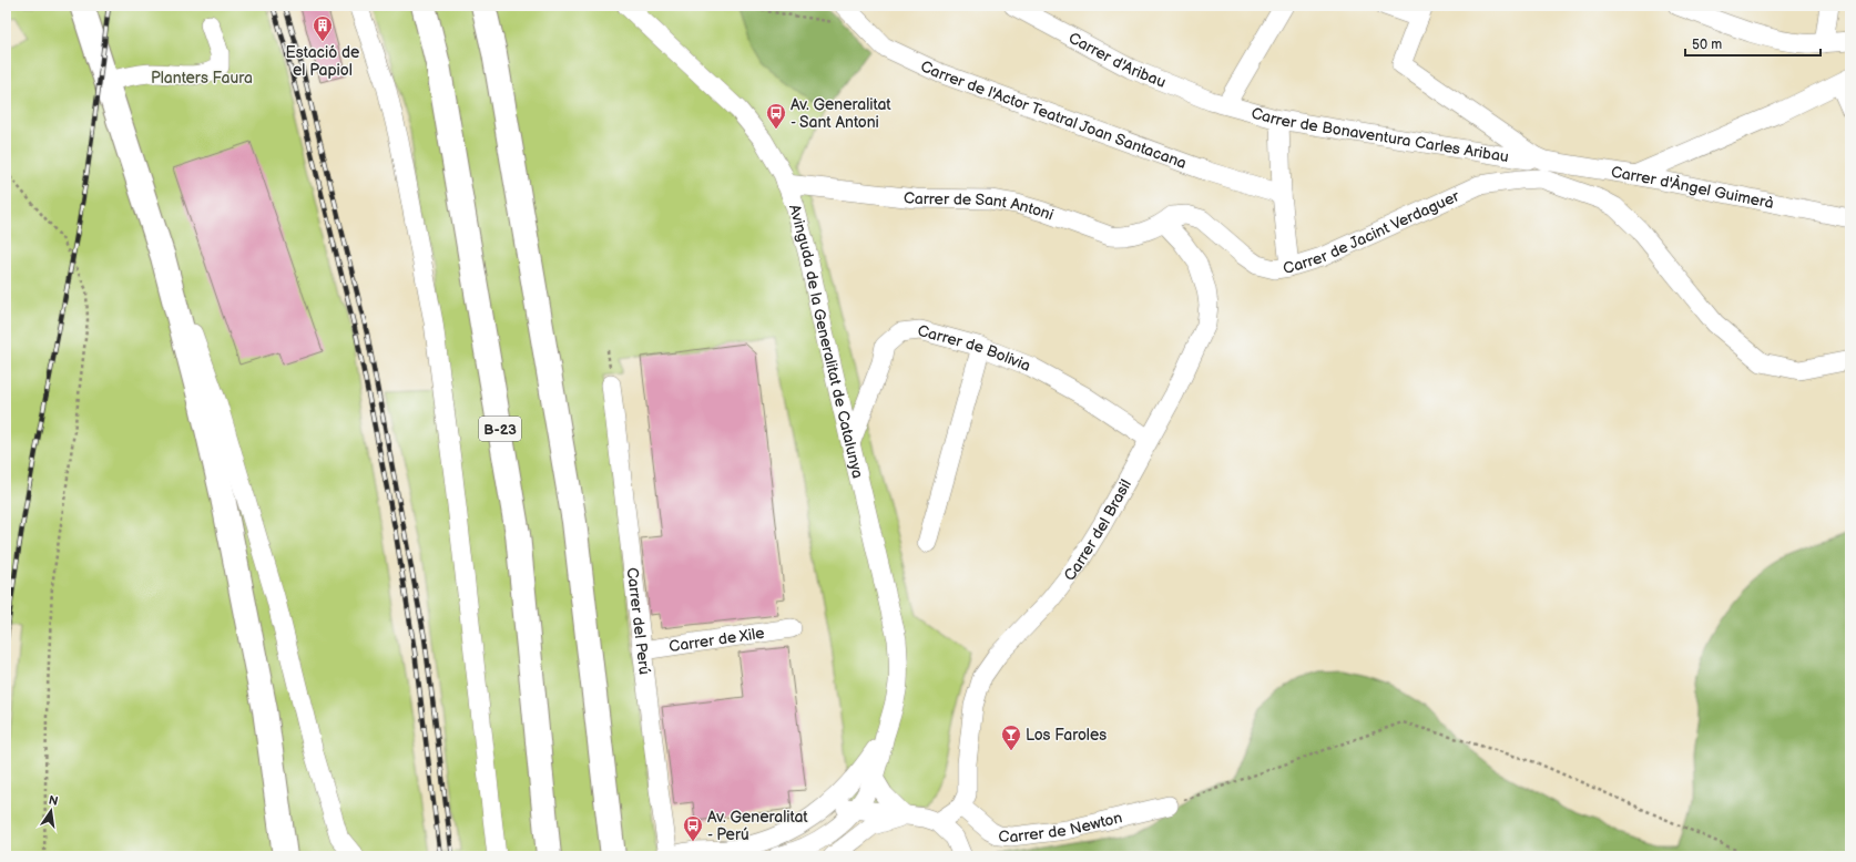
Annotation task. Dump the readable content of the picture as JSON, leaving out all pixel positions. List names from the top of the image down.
{
  "streets": {
    "main road": ["B-23"],
    "street": [
      "Carrer d'Aribau",
      "Carrer de l'Actor Teatral Joan Santacana",
      "Carrer de Bonaventura Carles Aribau",
      "Carrer d'Àngel Guimerà",
      "Carrer de Sant Antoni",
      "Carrer de Jacint Verdaguer",
      "Avinguda de la Generalitat de Catalunya",
      "Carrer de Bolivia",
      "Carrer del Brasil",
      "Carrer del Perú",
      "Carrer de Xile",
      "Carrer de Newton"
    ]
  },
  "crossings": [
    ["Carrer d'Aribau", "Carrer de Bonaventura Carles Aribau"],
    ["Carrer de Bonaventura Carles Aribau", "Carrer d'Àngel Guimerà"],
    ["Carrer de Bonaventura Carles Aribau", "Carrer de Jacint Verdaguer"],
    ["Carrer d'Àngel Guimerà", "Carrer de Jacint Verdaguer"],
    ["Carrer de Sant Antoni", "Carrer de Jacint Verdaguer"],
    ["Carrer de Sant Antoni", "Avinguda de la Generalitat de Catalunya"],
    ["Carrer de Sant Antoni", "Carrer del Brasil"],
    ["Carrer de Jacint Verdaguer", "Carrer del Brasil"],
    ["Avinguda de la Generalitat de Catalunya", "Carrer de Bolivia"],
    ["Avinguda de la Generalitat de Catalunya", "Carrer del Perú"],
    ["Carrer de Bolivia", "Carrer del Brasil"],
    ["Carrer del Brasil", "Carrer de Newton"],
    ["Carrer del Perú", "Carrer de Xile"]
  ],
  "parks": ["Planters Faura"],
  "places": {
    "building": ["Estació de el Papiol"],
    "bus stop": ["Av. Generalitat - Sant Antoni", "Av. Generalitat - Perú"],
    "bar": ["Los Faroles"]
  },
  "scale_bar": "50 m",
  "north": "top"
}
